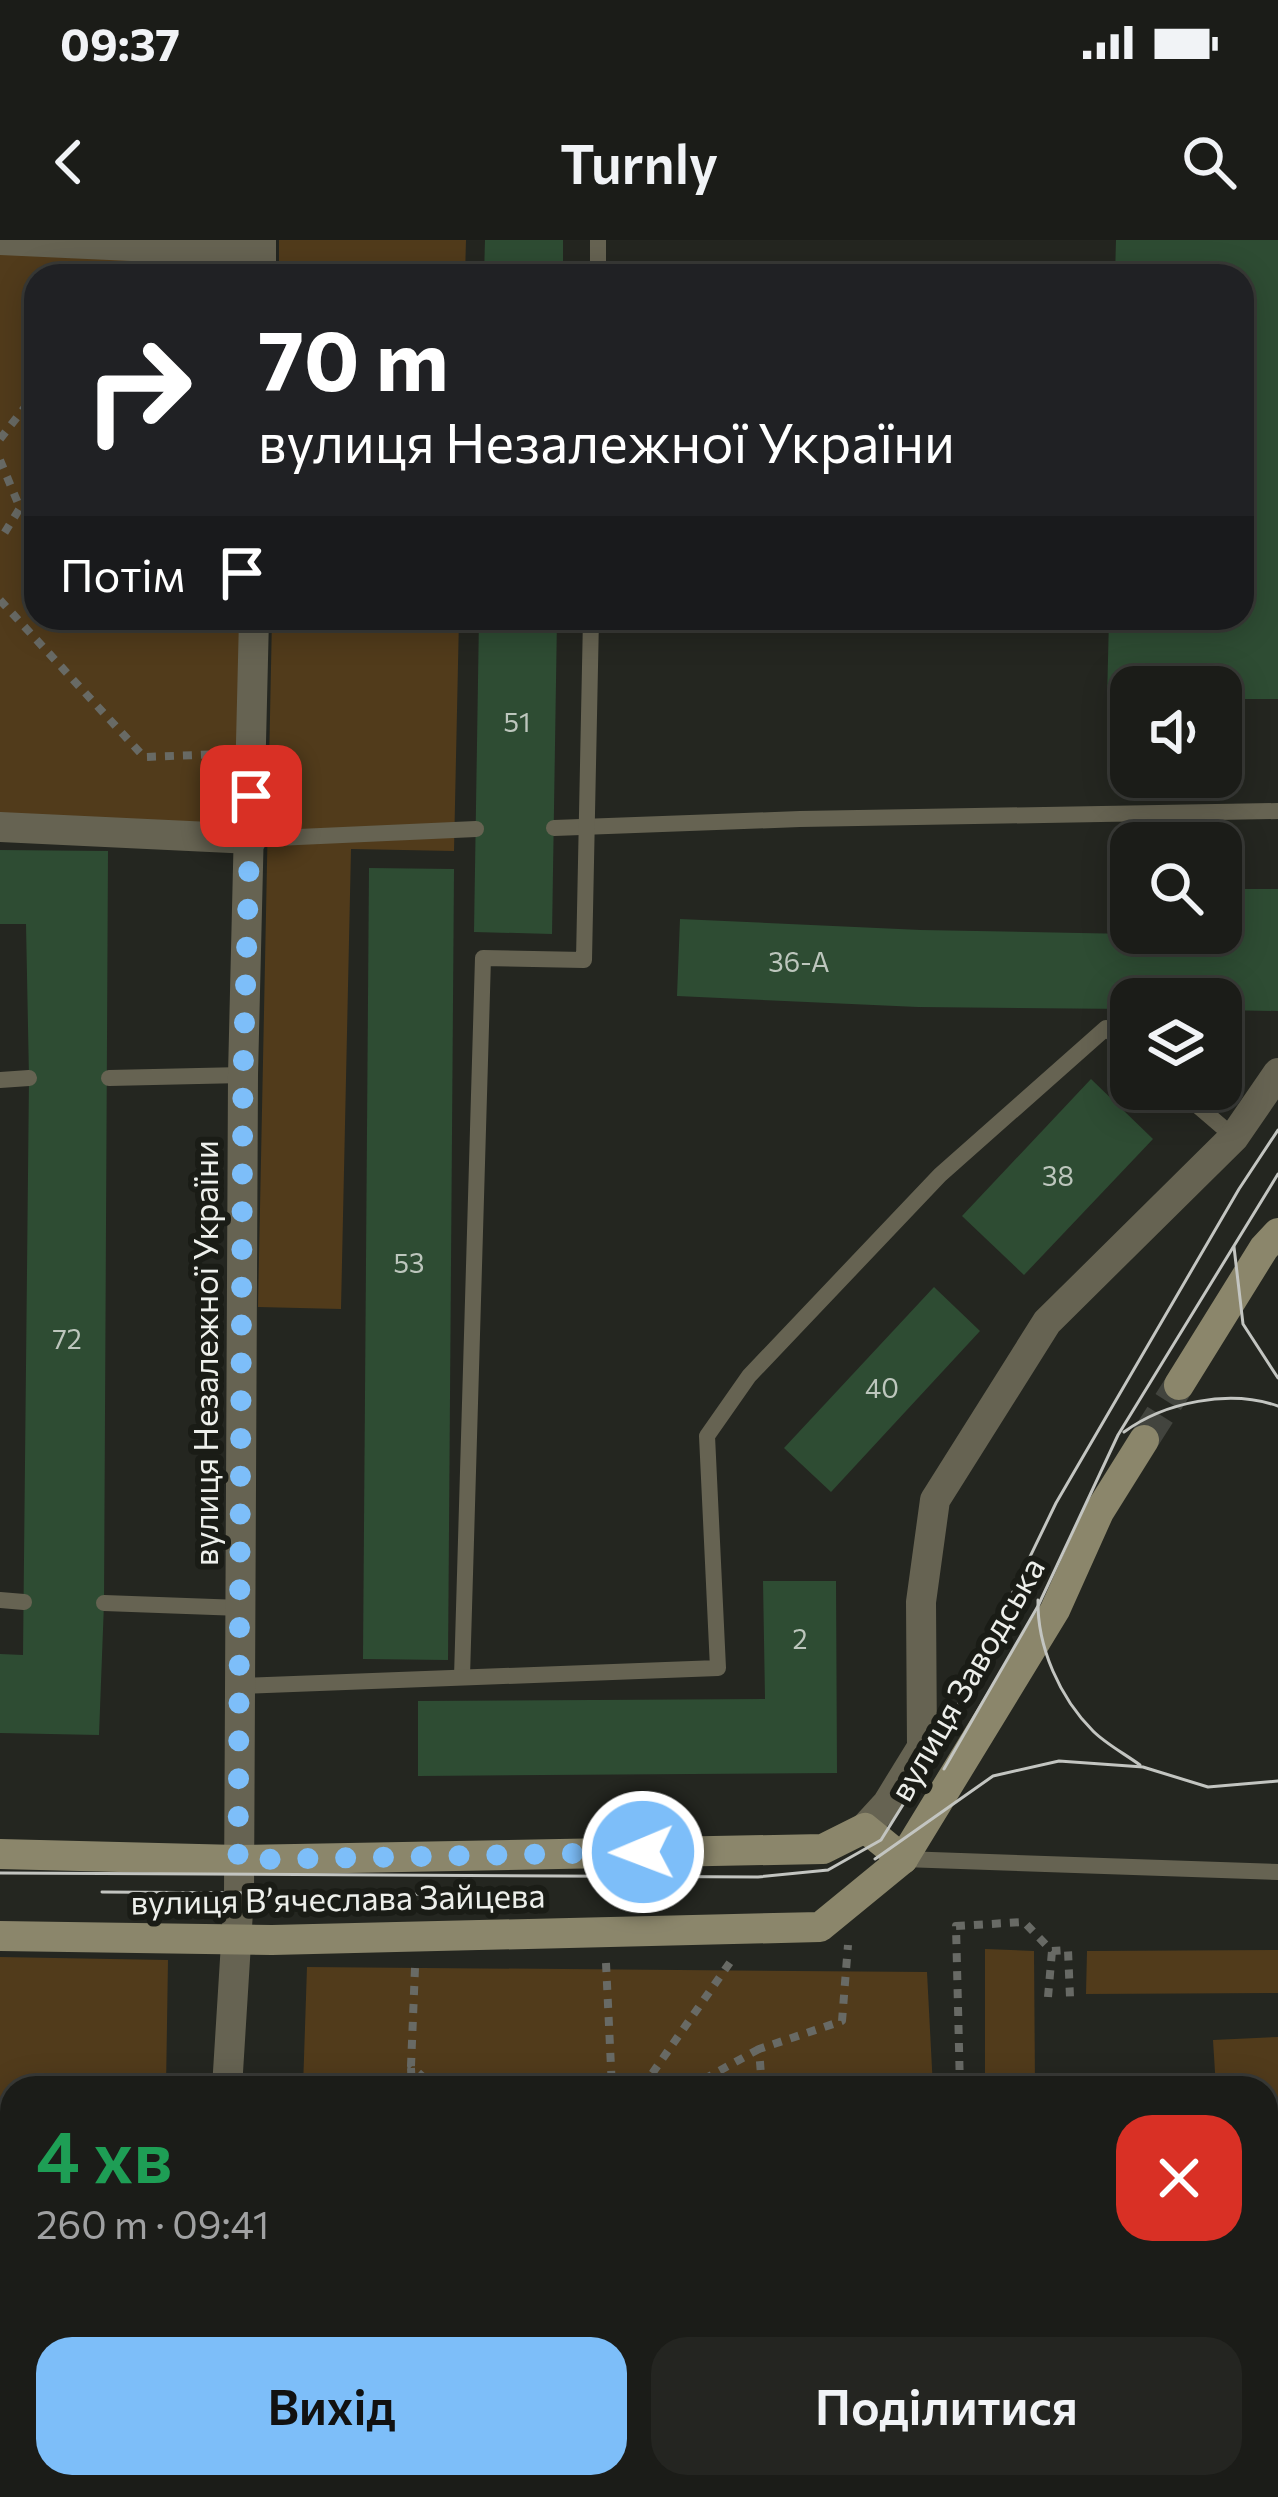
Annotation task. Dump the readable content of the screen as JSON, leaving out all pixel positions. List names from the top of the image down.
{
  "streets": {
    "main road": ["вулиця Заводська", "вулиця Вʼячеслава Зайцева"],
    "street": ["вулиця Незалежної України"]
  },
  "crossings": [
    ["вулиця Незалежної України", "вулиця Вʼячеслава Зайцева"],
    ["вулиця Заводська", "вулиця Вʼячеслава Зайцева"]
  ],
  "house_numbers": [
    "51",
    "36-А",
    "38",
    "53",
    "72",
    "40",
    "2"
  ],
  "page": {
    "status": "09:37",
    "header": "Turnly",
    "turn": ["70 m", "вулиця Незалежної України"],
    "then": "Потім",
    "heading": ["4 хв", "260 m · 09:41"],
    "buttons": ["Вихід", "Поділитися"]
  }
}
